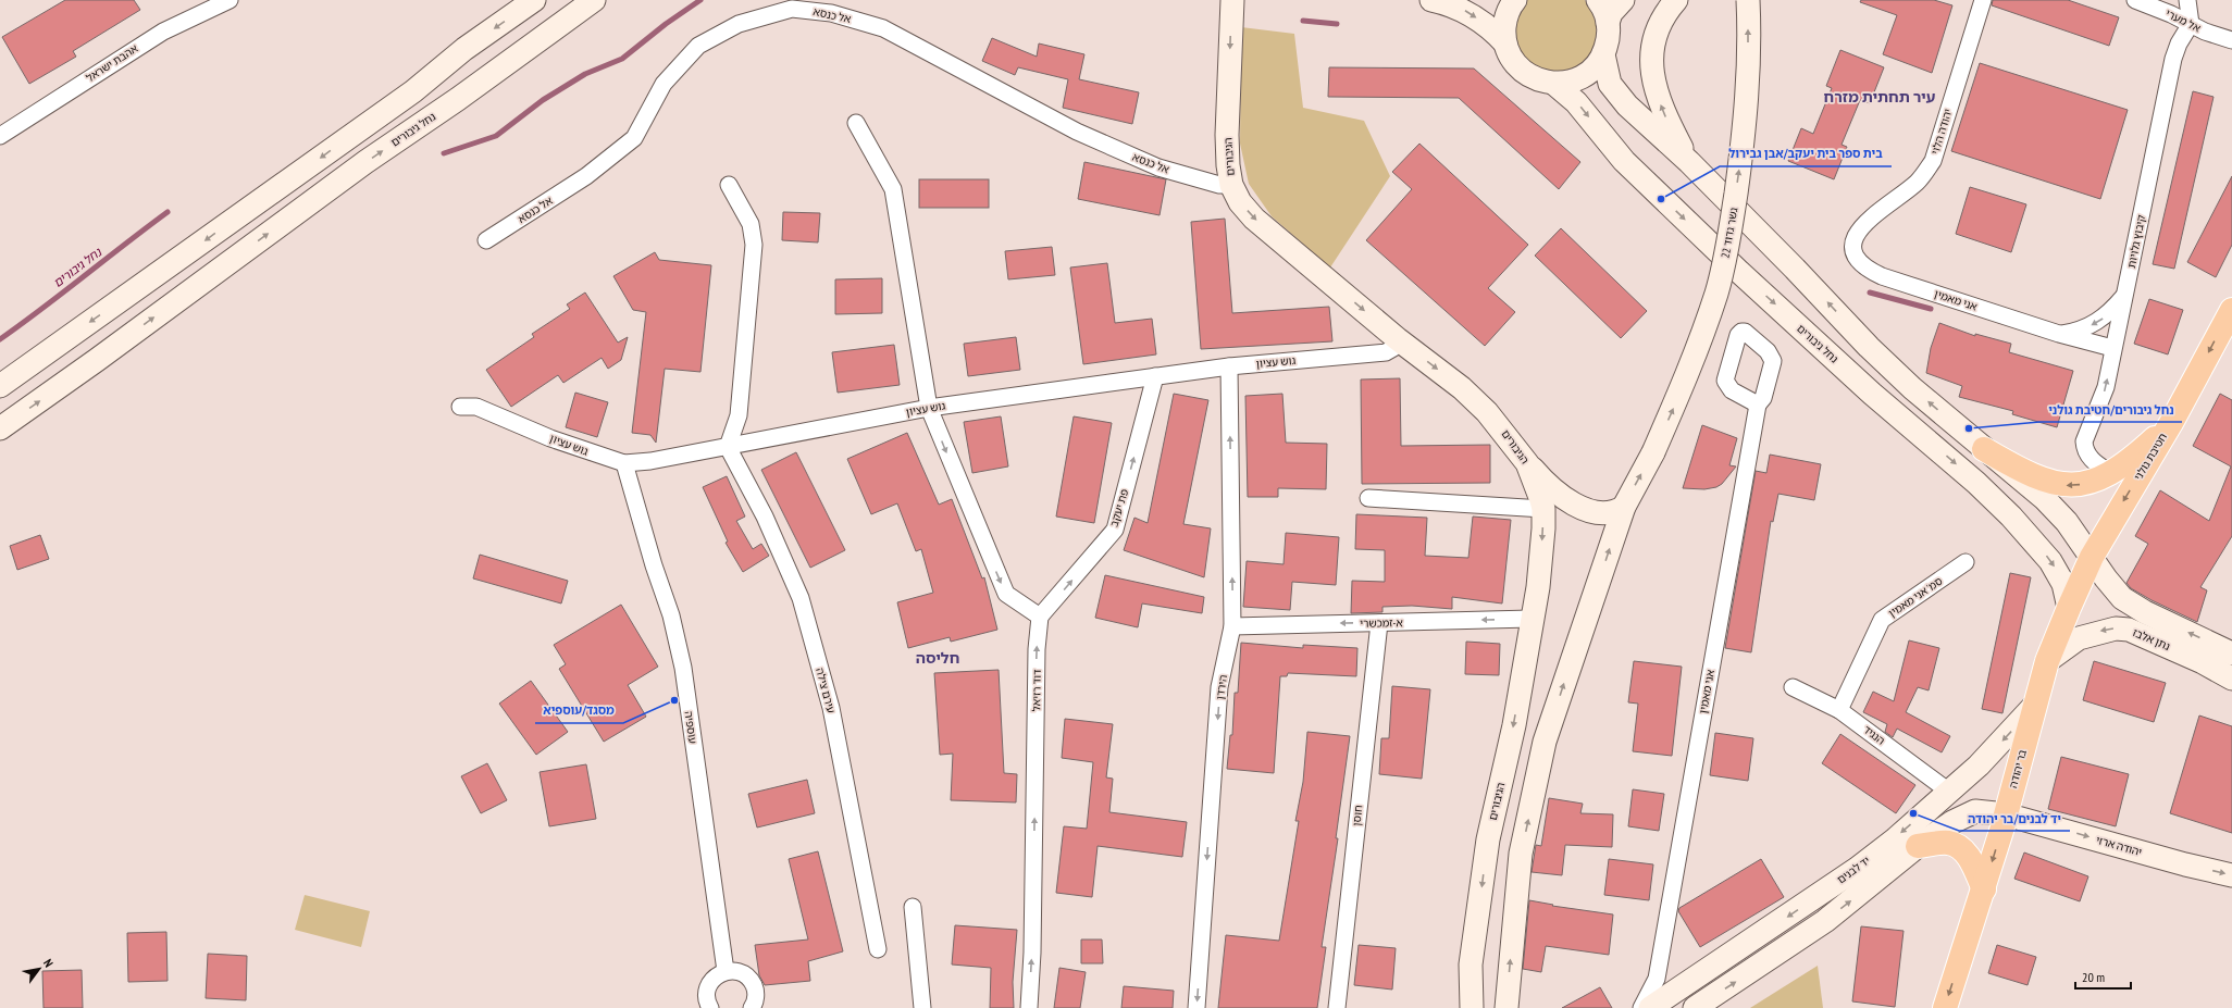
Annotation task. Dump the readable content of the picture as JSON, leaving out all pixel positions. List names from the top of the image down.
{
  "streets": {
    "highway": ["חטיבת גולני", "בר יהודה"],
    "main road": [
      "נחל גיבורים",
      "הגיבורים",
      "גשר גדוד 22",
      "נתן אלבז",
      "יהודה ארזי",
      "יד לבנים"
    ],
    "street": [
      "אל כנסא",
      "אל מערי",
      "אהבת ישראל",
      "יהודה הלוי",
      "קיבוץ גלויות",
      "אני מאמין",
      "גוש עציון",
      "פת יעקב",
      "סמ' אני מאמין",
      "א-זמכשרי",
      "הירדן",
      "עירם צילה",
      "דוד רזיאל",
      "עוספיה",
      "הנגיד",
      "חוסן"
    ]
  },
  "crossings": [
    ["אל כנסא", "הגיבורים"],
    ["אל מערי", "קיבוץ גלויות"],
    ["נחל גיבורים", "בר יהודה"],
    ["יהודה הלוי", "אני מאמין"],
    ["הגיבורים", "גוש עציון"],
    ["הגיבורים", "א-זמכשרי"],
    ["קיבוץ גלויות", "אני מאמין"],
    ["גוש עציון", "פת יעקב"],
    ["גוש עציון", "הירדן"],
    ["גוש עציון", "עירם צילה"],
    ["גוש עציון", "עוספיה"],
    ["חטיבת גולני", "נתן אלבז"],
    ["חטיבת גולני", "בר יהודה"],
    ["פת יעקב", "דוד רזיאל"],
    ["סמ' אני מאמין", "הנגיד"],
    ["א-זמכשרי", "הירדן"],
    ["א-זמכשרי", "חוסן"],
    ["נתן אלבז", "בר יהודה"],
    ["הנגיד", "יד לבנים"],
    ["בר יהודה", "יהודה ארזי"],
    ["בר יהודה", "יד לבנים"],
    ["יהודה ארזי", "יד לבנים"]
  ],
  "one_way": [
    "הגיבורים",
    "גשר גדוד 22",
    "חטיבת גולני",
    "פת יעקב",
    "נתן אלבז",
    "דוד רזיאל",
    "בר יהודה",
    "יהודה ארזי"
  ],
  "districts": ["עיר תחתית מזרח", "חליסה"],
  "water": ["נחל גיבורים"],
  "places": [
    "בית ספר בית יעקב/אבן גבירול",
    "נחל גיבורים/חטיבת גולני",
    "מסגד/עוספיא",
    "יד לבנים/בר יהודה"
  ],
  "scale_bar": "20 m",
  "north": "top right"
}
